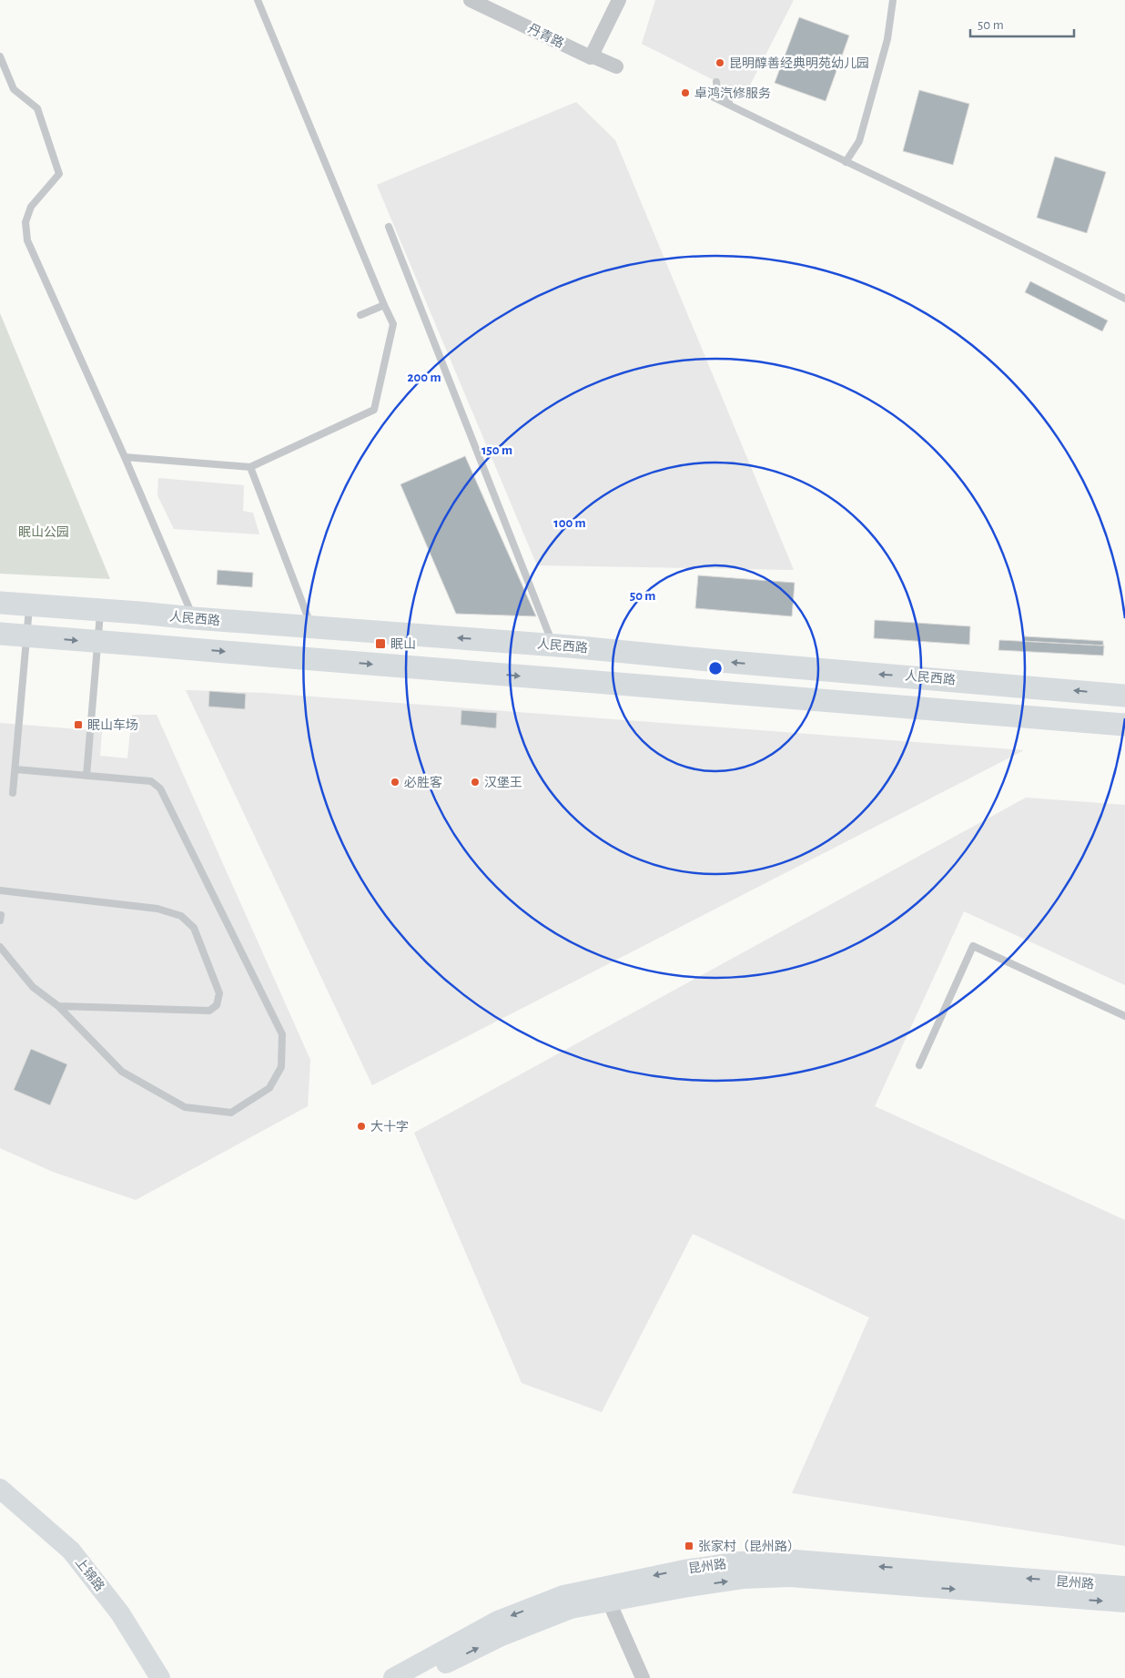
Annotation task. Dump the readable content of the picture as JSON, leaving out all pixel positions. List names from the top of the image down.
{
  "streets": {
    "main road": ["人民西路"],
    "street": ["丹青路", "昆州路", "上锦路"]
  },
  "parks": ["眠山公园"],
  "places": {
    "other": [
      "昆明醇善经典明苑幼儿园",
      "卓鸿汽修服务",
      "必胜客",
      "汉堡王",
      "大十字"
    ],
    "transit": ["眠山", "眠山车场", "张家村（昆州路）"]
  },
  "scale_bar": "50 m",
  "rings": [
    "200 m",
    "150 m",
    "100 m",
    "50 m"
  ]
}
